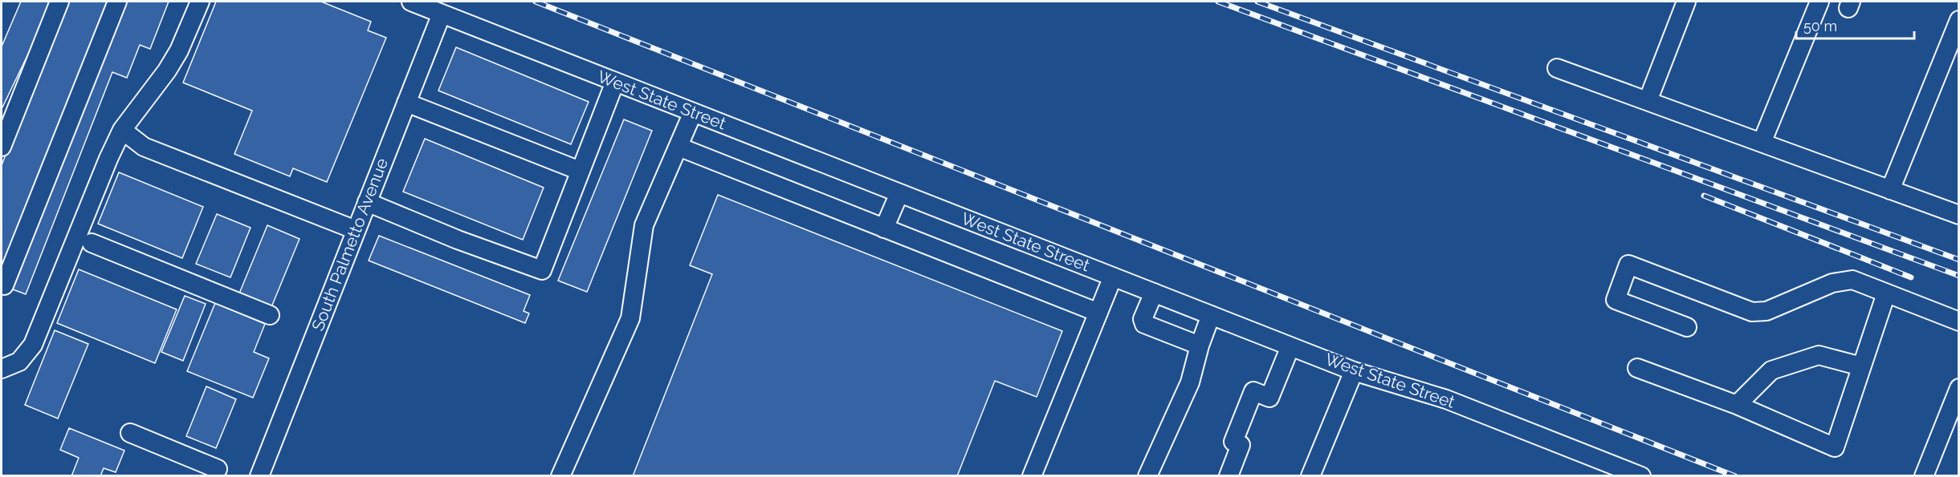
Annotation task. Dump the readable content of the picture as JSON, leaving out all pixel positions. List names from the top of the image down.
{
  "streets": {
    "street": ["West State Street", "South Palmetto Avenue"]
  },
  "crossings": [
    ["West State Street", "South Palmetto Avenue"]
  ],
  "scale_bar": "50 m"
}
